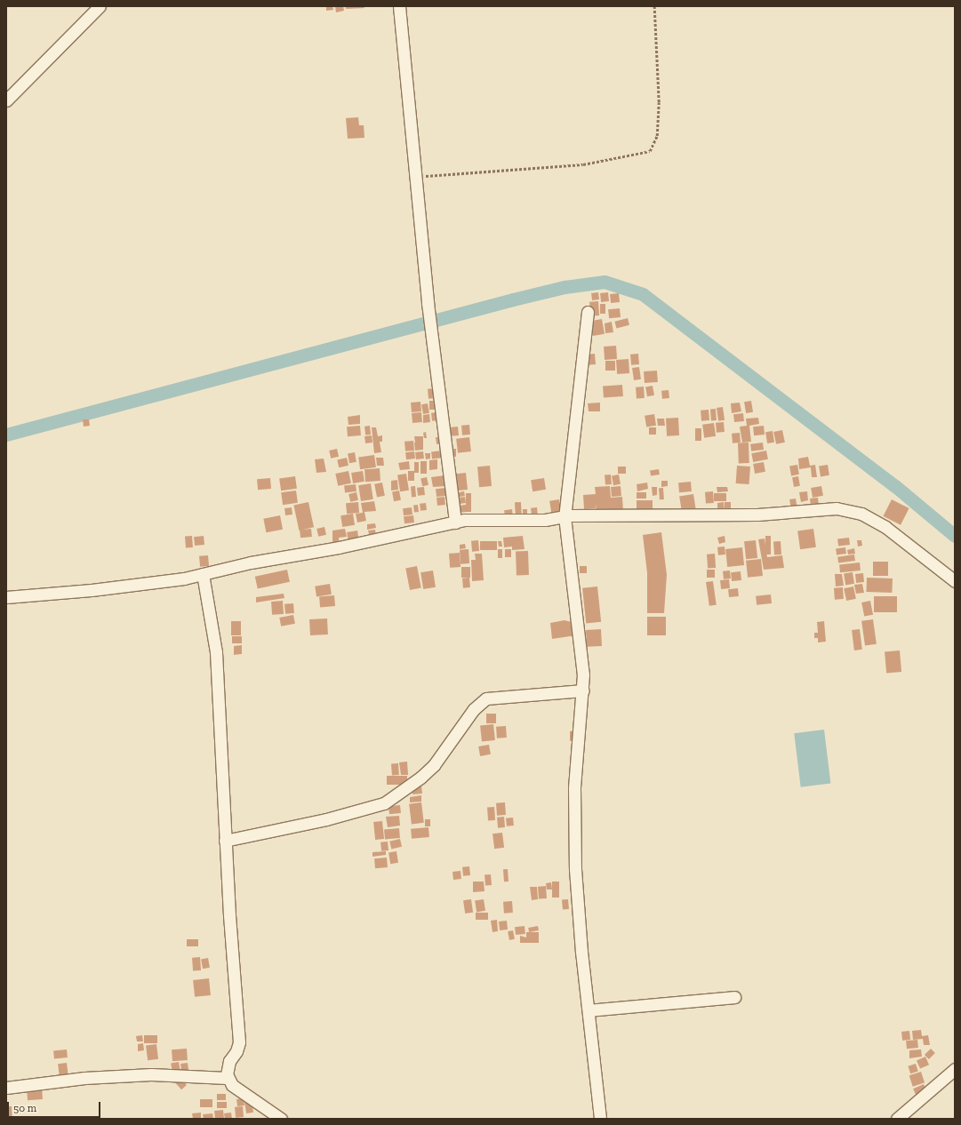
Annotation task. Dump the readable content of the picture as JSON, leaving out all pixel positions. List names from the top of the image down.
{
  "scale_bar": "50 m"
}
